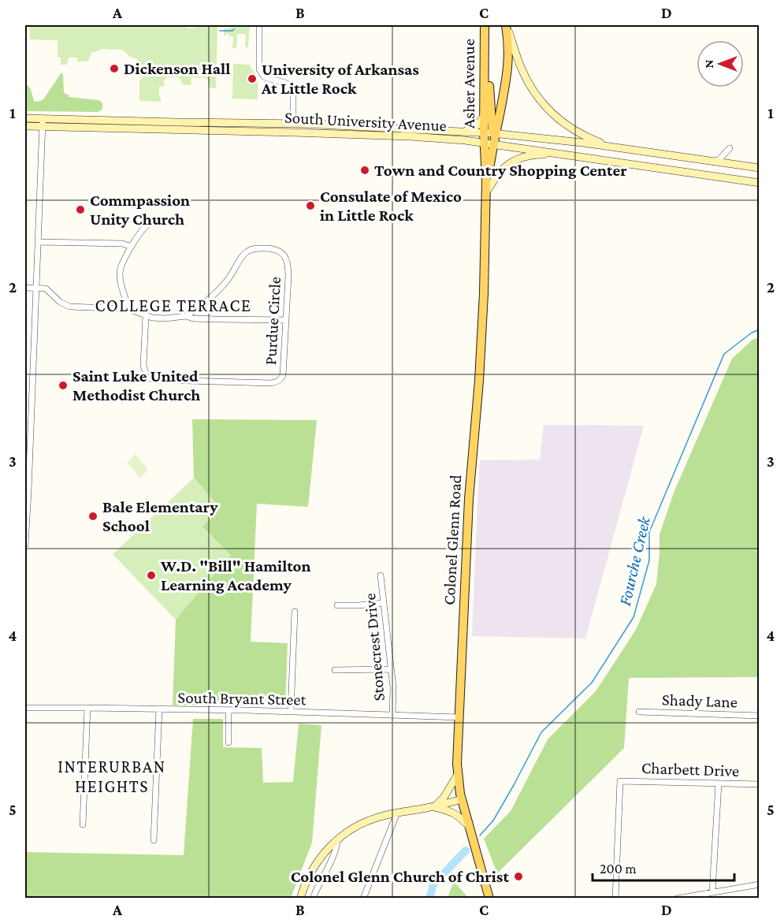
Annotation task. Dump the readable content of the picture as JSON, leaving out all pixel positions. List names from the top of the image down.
{
  "streets": {
    "main road": ["Asher Avenue", "South University Avenue", "Colonel Glenn Road"],
    "street": [
      "Purdue Circle",
      "Stonecrest Drive",
      "South Bryant Street",
      "Shady Lane",
      "Charbett Drive"
    ]
  },
  "crossings": [
    ["Asher Avenue", "South University Avenue"],
    ["Asher Avenue", "Colonel Glenn Road"],
    ["South University Avenue", "Colonel Glenn Road"],
    ["Colonel Glenn Road", "South Bryant Street"],
    ["Stonecrest Drive", "South Bryant Street"]
  ],
  "districts": ["COLLEGE TERRACE", "INTERURBAN HEIGHTS"],
  "water": ["Fourche Creek"],
  "places": [
    "Dickenson Hall",
    "University of Arkansas At Little Rock",
    "Town and Country Shopping Center",
    "Consulate of Mexico in Little Rock",
    "Commpassion Unity Church",
    "Saint Luke United Methodist Church",
    "Bale Elementary School",
    "W.D. \"Bill\" Hamilton Learning Academy",
    "Colonel Glenn Church of Christ"
  ],
  "scale_bar": "200 m",
  "north": "left",
  "grid": {
    "columns": [
      "A",
      "B",
      "C",
      "D"
    ],
    "rows": [
      "1",
      "2",
      "3",
      "4",
      "5"
    ]
  }
}
